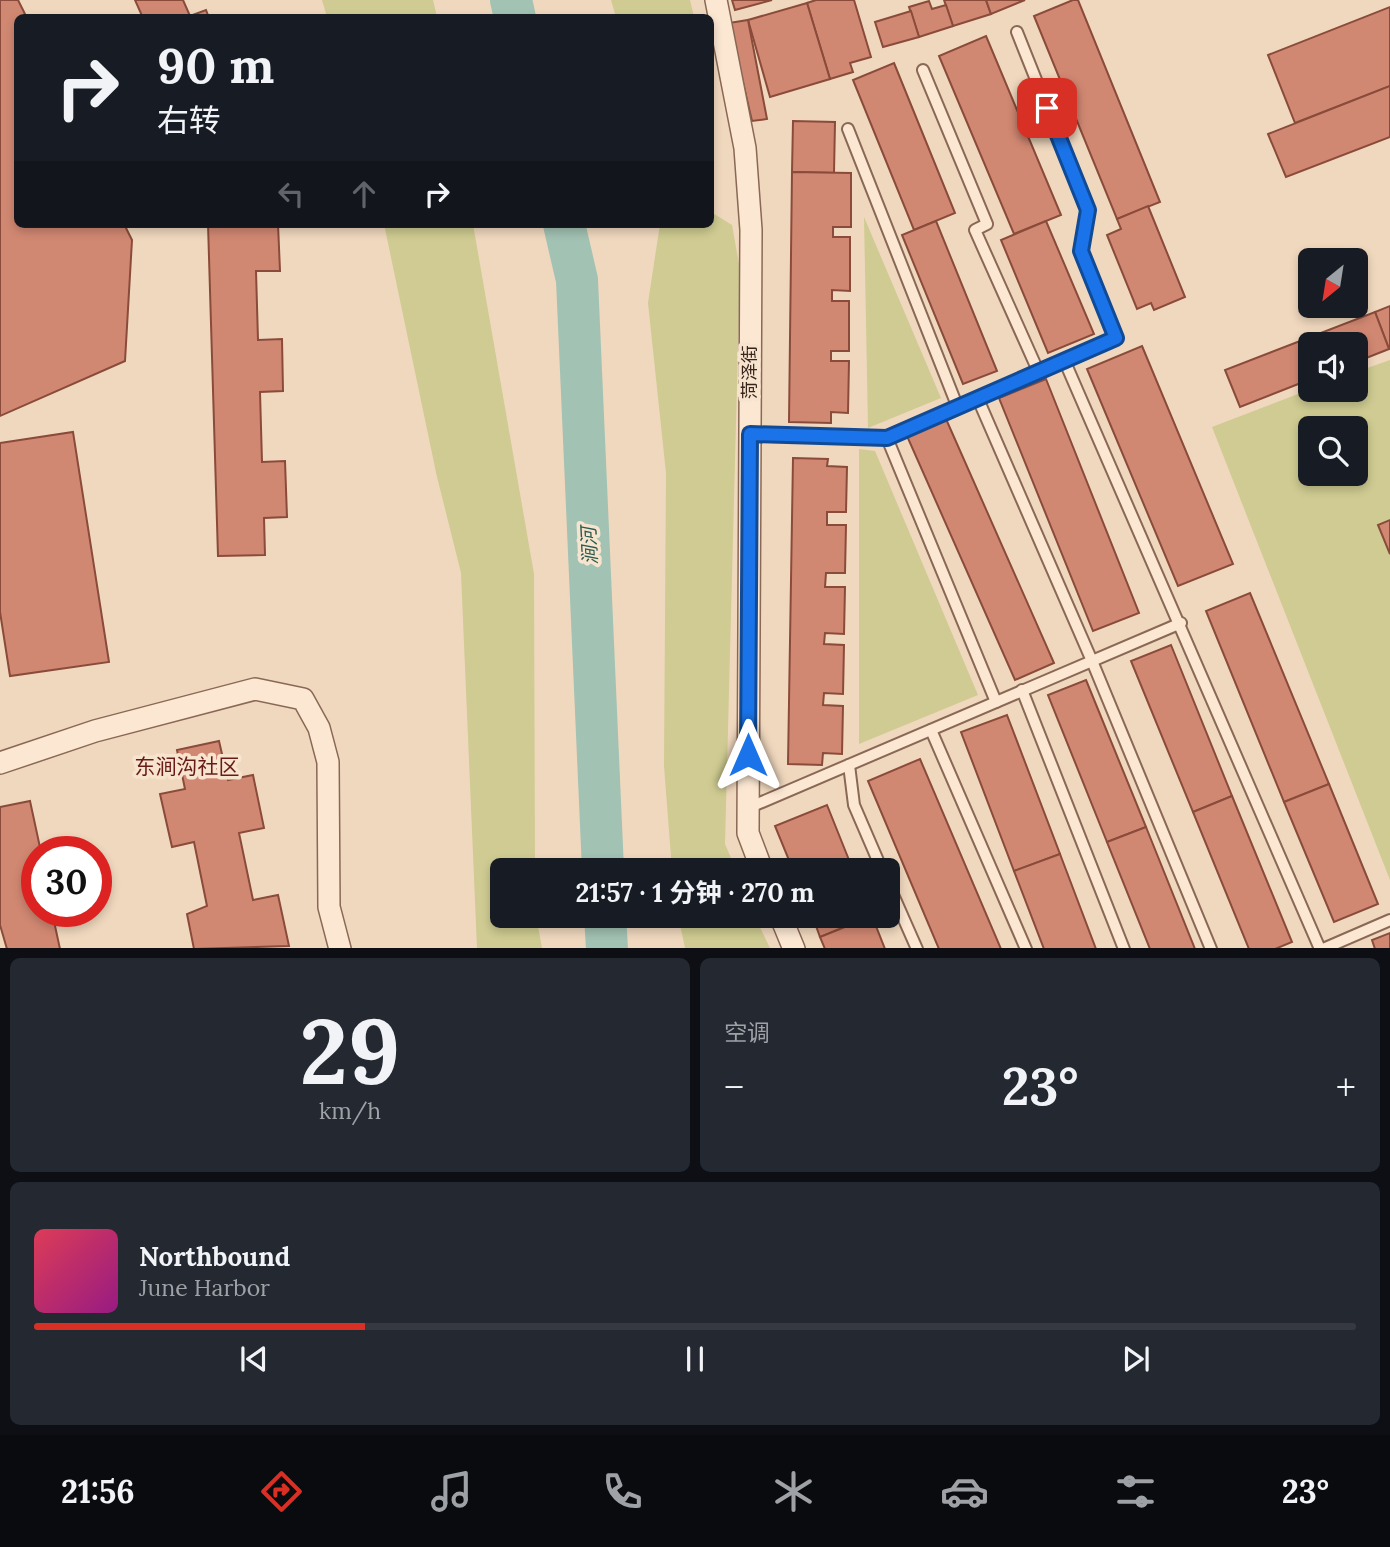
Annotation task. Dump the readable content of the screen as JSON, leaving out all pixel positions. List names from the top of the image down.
{
  "streets": {
    "street": ["菏泽街"]
  },
  "districts": ["东涧沟社区"],
  "water": ["涧河"],
  "north": "bottom left",
  "page": {
    "turn": ["90 m", "右转"],
    "limit": "30",
    "trip": "21:57 · 1 分钟 · 270 m",
    "tile": [
      ["29", "km/h"],
      "空调"
    ],
    "heat": ["−", "23°", "+"],
    "song": ["Northbound", "June Harbor"],
    "tabs": ["21:56", "23°"]
  }
}
